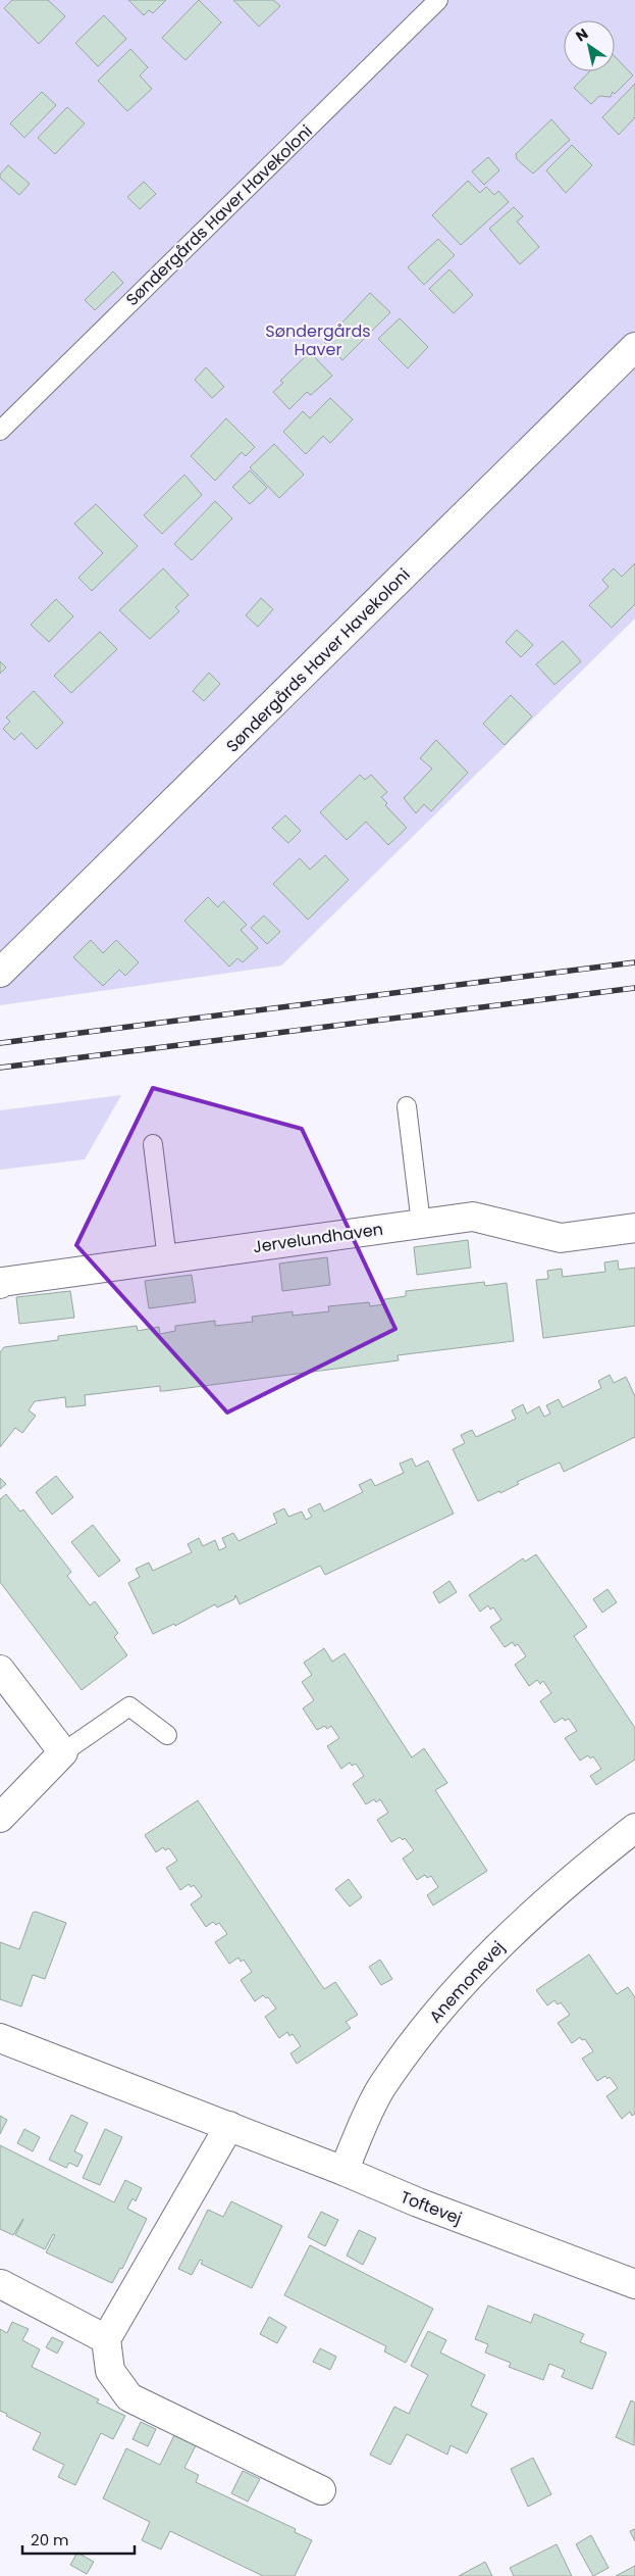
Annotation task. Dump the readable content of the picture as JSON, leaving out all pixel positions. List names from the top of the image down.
{
  "streets": {
    "street": [
      "Søndergårds Haver Havekoloni",
      "Jervelundhaven",
      "Anemonevej",
      "Toftevej"
    ]
  },
  "crossings": [
    ["Anemonevej", "Toftevej"]
  ],
  "parks": ["Søndergårds Haver"],
  "scale_bar": "20 m",
  "north": "top left"
}
